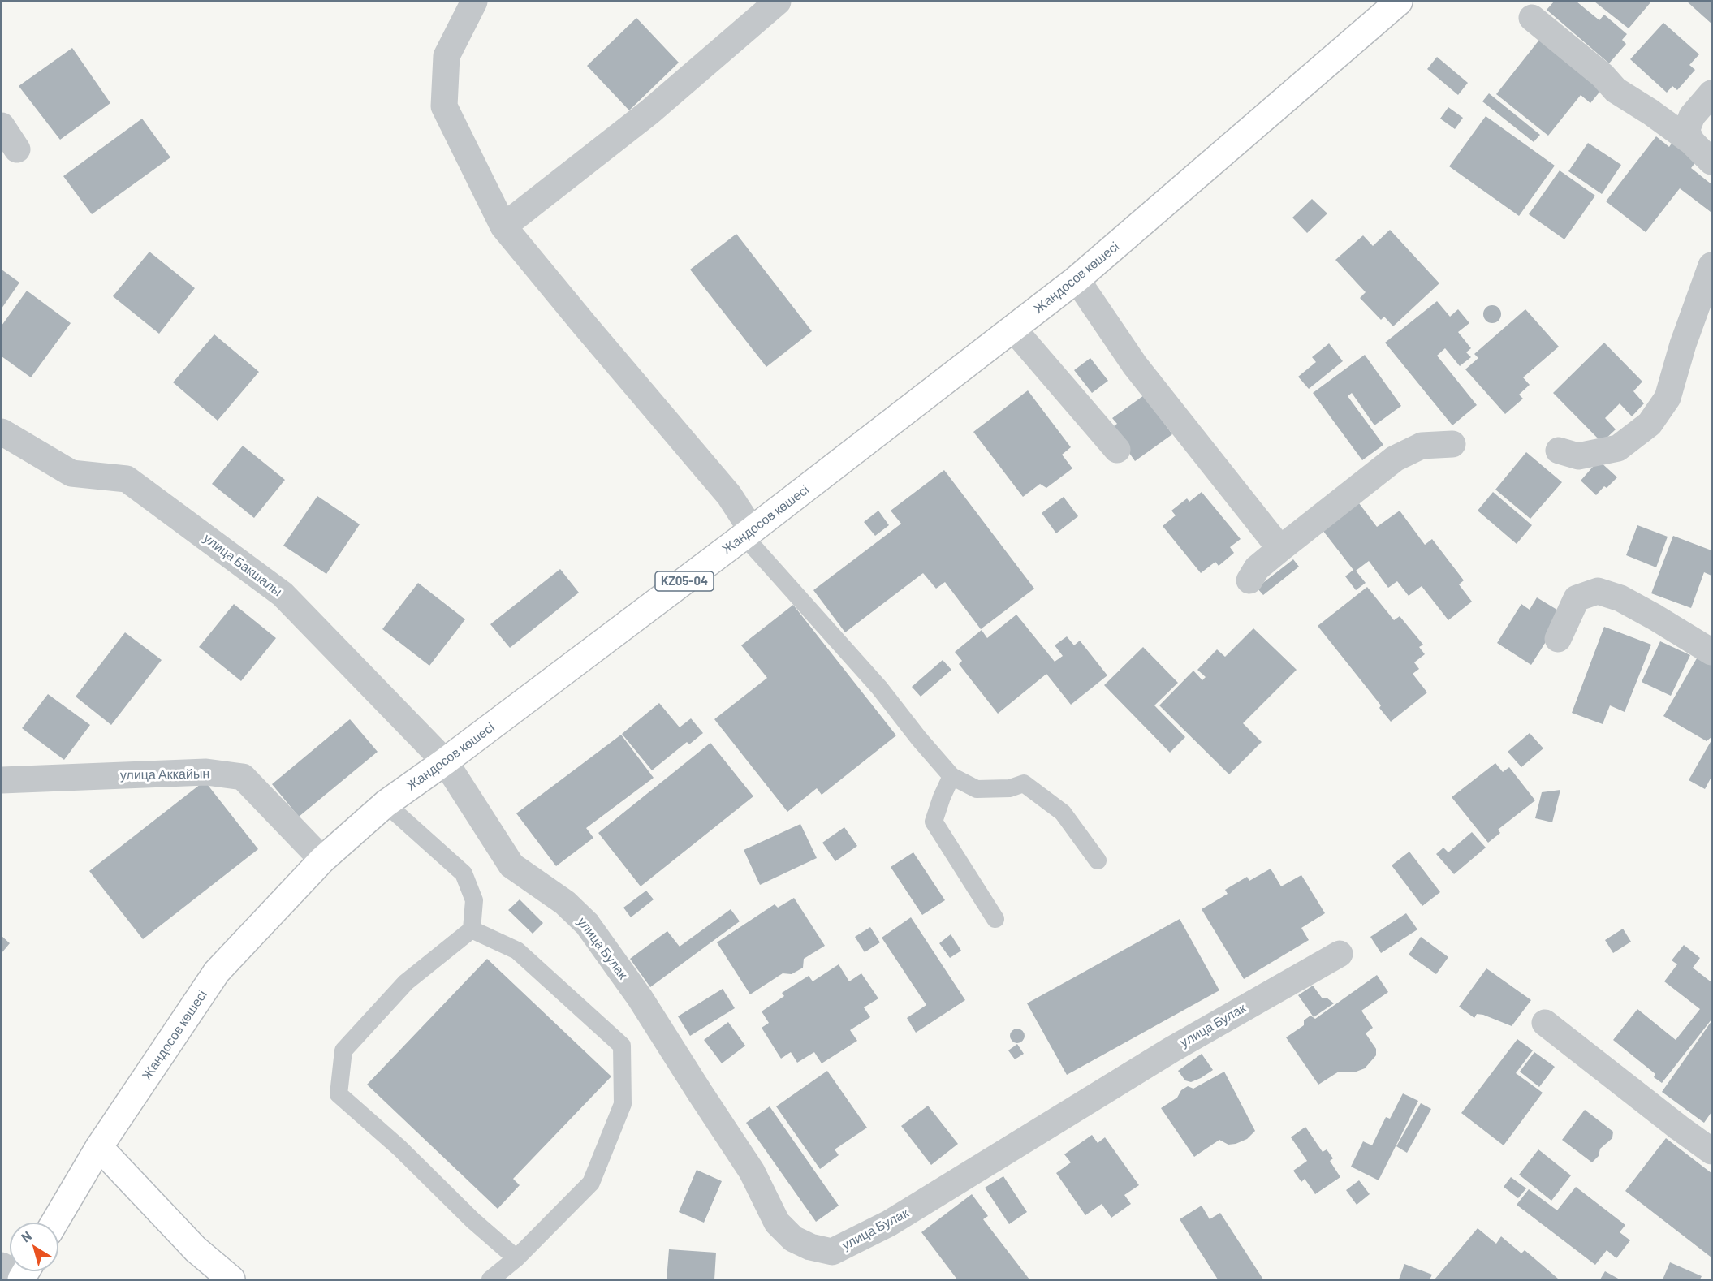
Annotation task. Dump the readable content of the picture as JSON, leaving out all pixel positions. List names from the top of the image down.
{
  "streets": {
    "main road": ["Жандосов көшесі", "KZ05-04"],
    "street": ["улица Бакшалы", "улица Аккайын", "улица Булак"]
  },
  "crossings": [
    ["Жандосов көшесі", "улица Бакшалы"],
    ["Жандосов көшесі", "улица Аккайын"],
    ["Жандосов көшесі", "улица Булак"],
    ["улица Бакшалы", "улица Булак"]
  ],
  "north": "top left"
}
